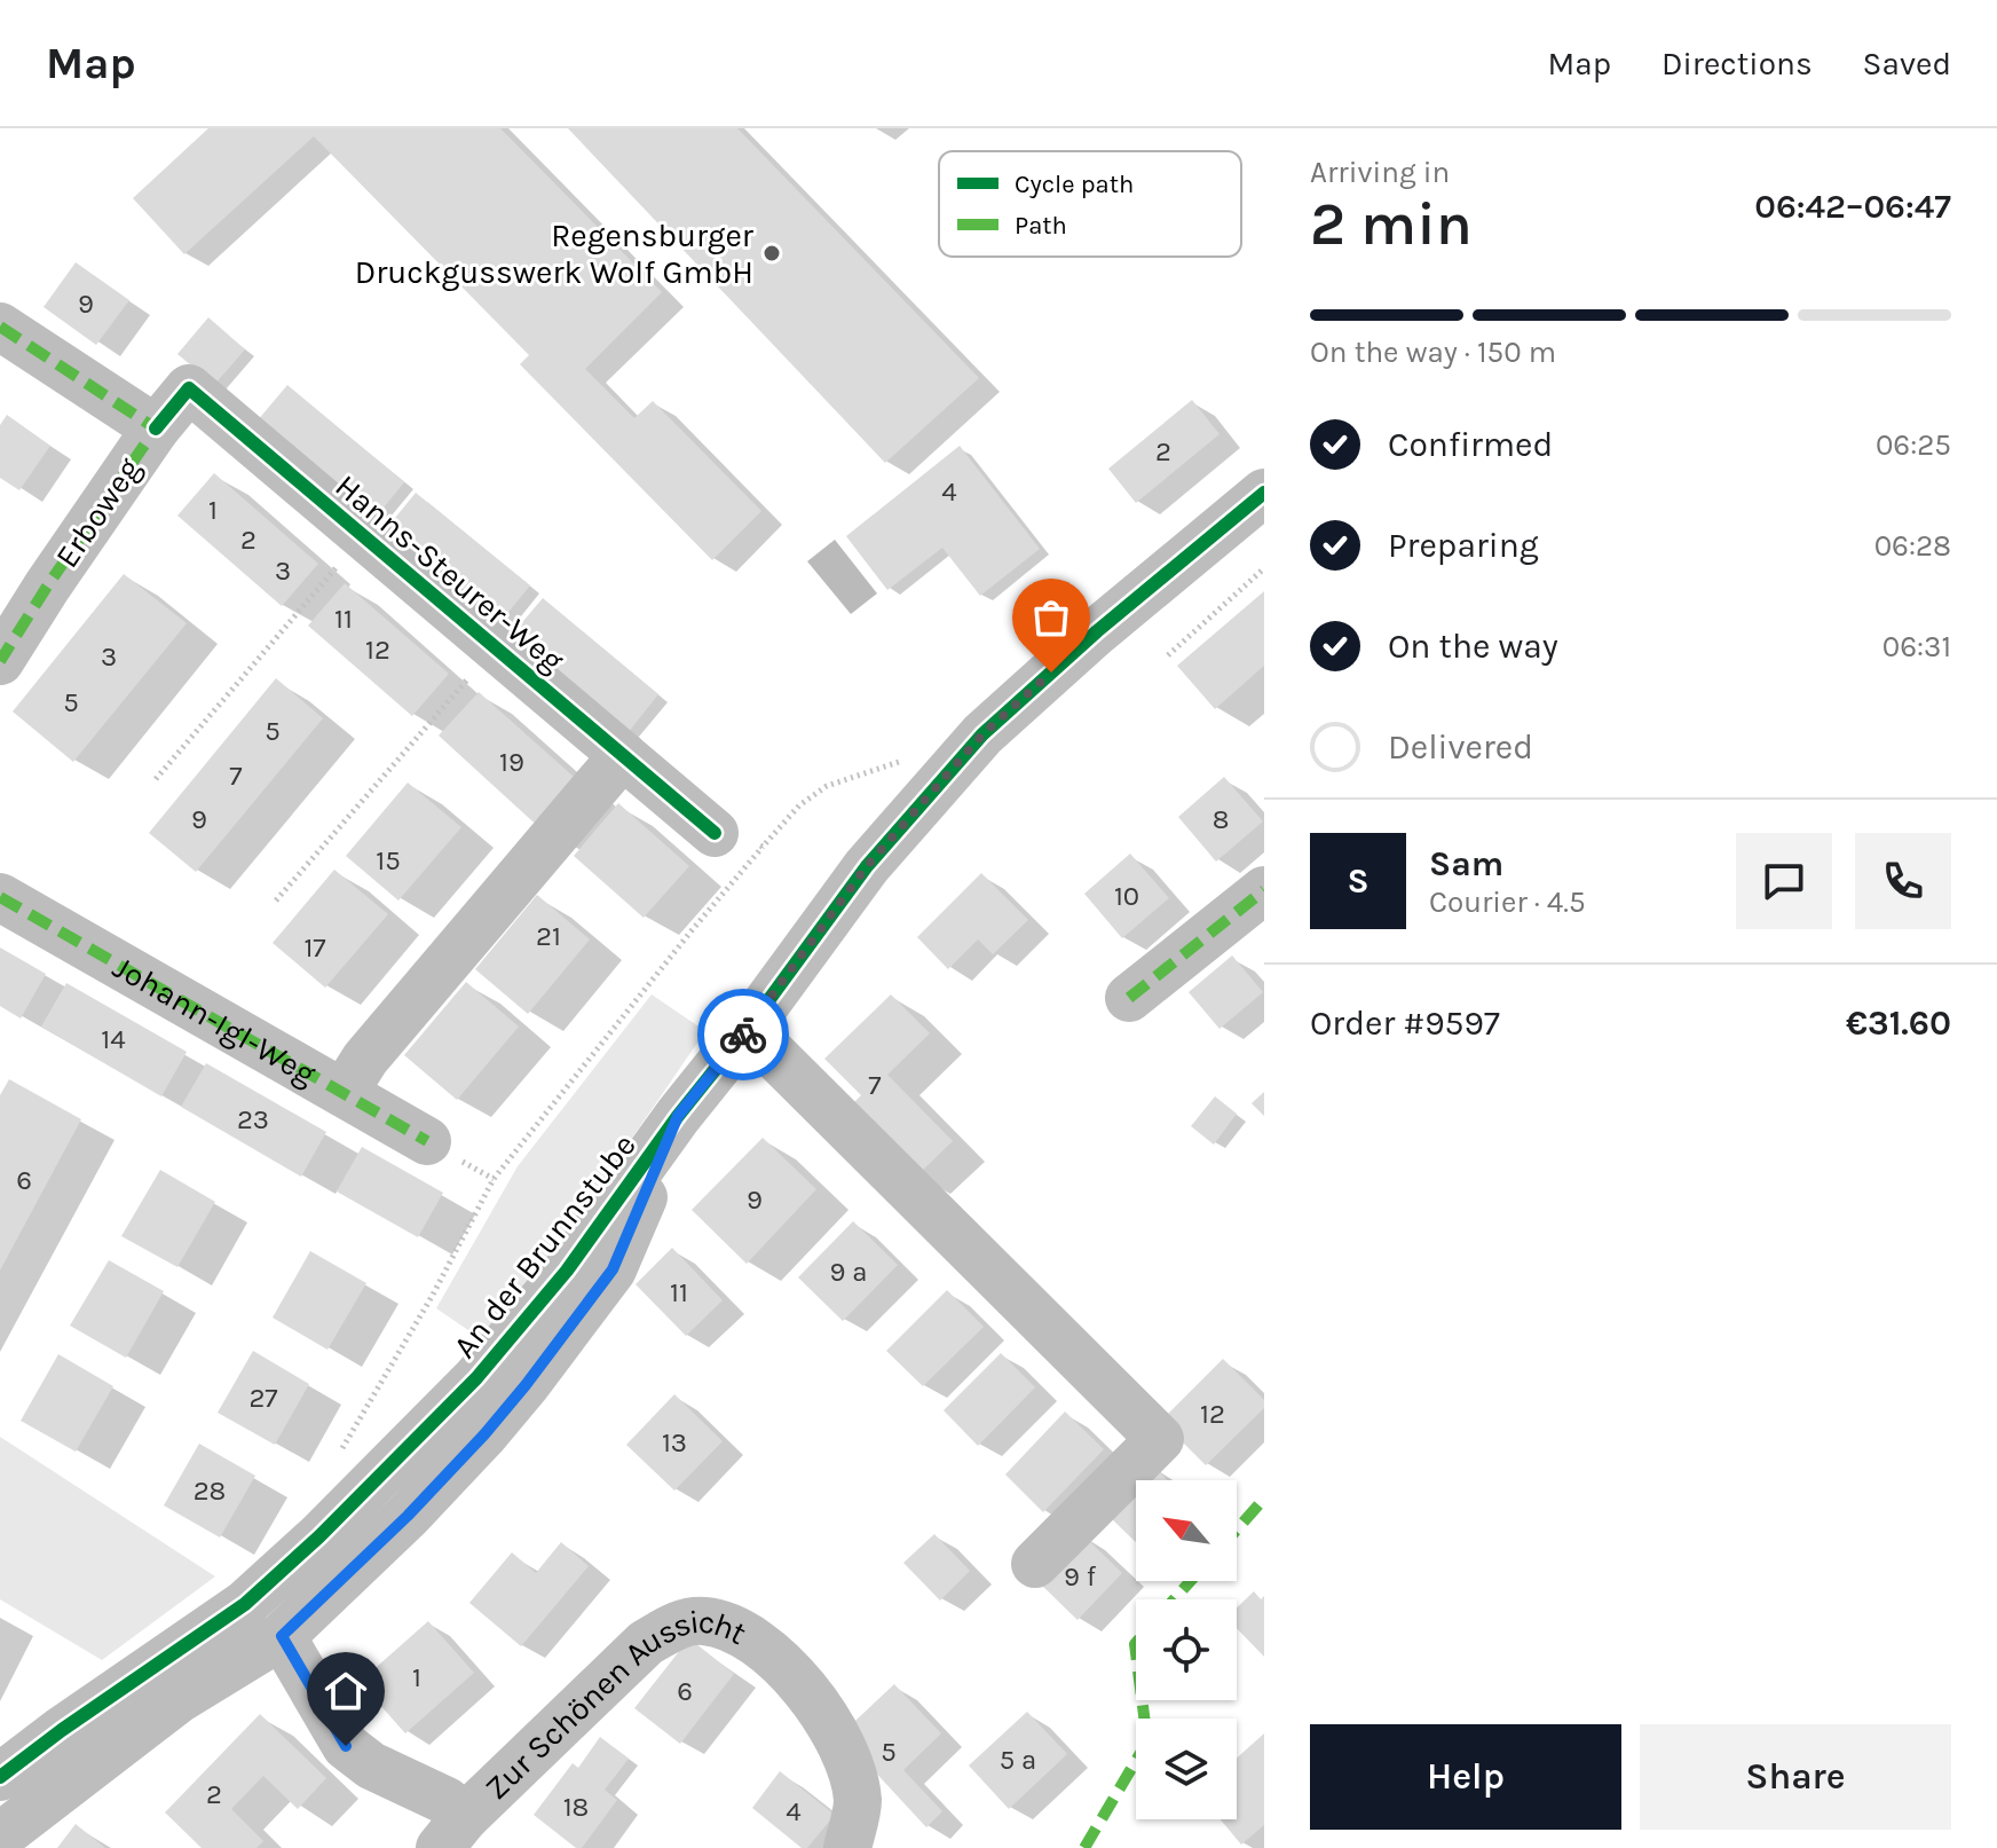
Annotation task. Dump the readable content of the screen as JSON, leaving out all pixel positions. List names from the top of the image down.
{
  "streets": {
    "street": [
      "Erboweg",
      "Hanns-Steurer-Weg",
      "Johann-Igl-Weg",
      "An der Brunnstube",
      "Zur Schönen Aussicht"
    ]
  },
  "crossings": [
    ["Erboweg", "Hanns-Steurer-Weg"],
    ["An der Brunnstube", "Zur Schönen Aussicht"]
  ],
  "places": ["Regensburger Druckgusswerk Wolf GmbH"],
  "house_numbers": [
    "9",
    "2",
    "4",
    "1",
    "2",
    "3",
    "11",
    "12",
    "3",
    "5",
    "5",
    "19",
    "7",
    "9",
    "8",
    "15",
    "10",
    "21",
    "17",
    "14",
    "7",
    "23",
    "6",
    "9",
    "9 a",
    "11",
    "27",
    "12",
    "13",
    "28",
    "9 f",
    "1",
    "6",
    "5",
    "5 a",
    "2",
    "18",
    "4"
  ],
  "legend": ["Cycle path", "Path"],
  "north": "top left",
  "page": {
    "header": "Map",
    "nav": ["Map", "Directions", "Saved"],
    "heading": ["2 min", "Arriving in", "06:42–06:47"],
    "panel": [
      "Sam",
      "Courier · 4.5",
      "Order #9597",
      "€31.60"
    ],
    "bar": "On the way · 150 m",
    "list": [
      ["Confirmed", "06:25"],
      ["Preparing", "06:28"],
      ["On the way", "06:31"],
      "Delivered"
    ],
    "round": "S",
    "buttons": ["Help", "Share"]
  }
}
